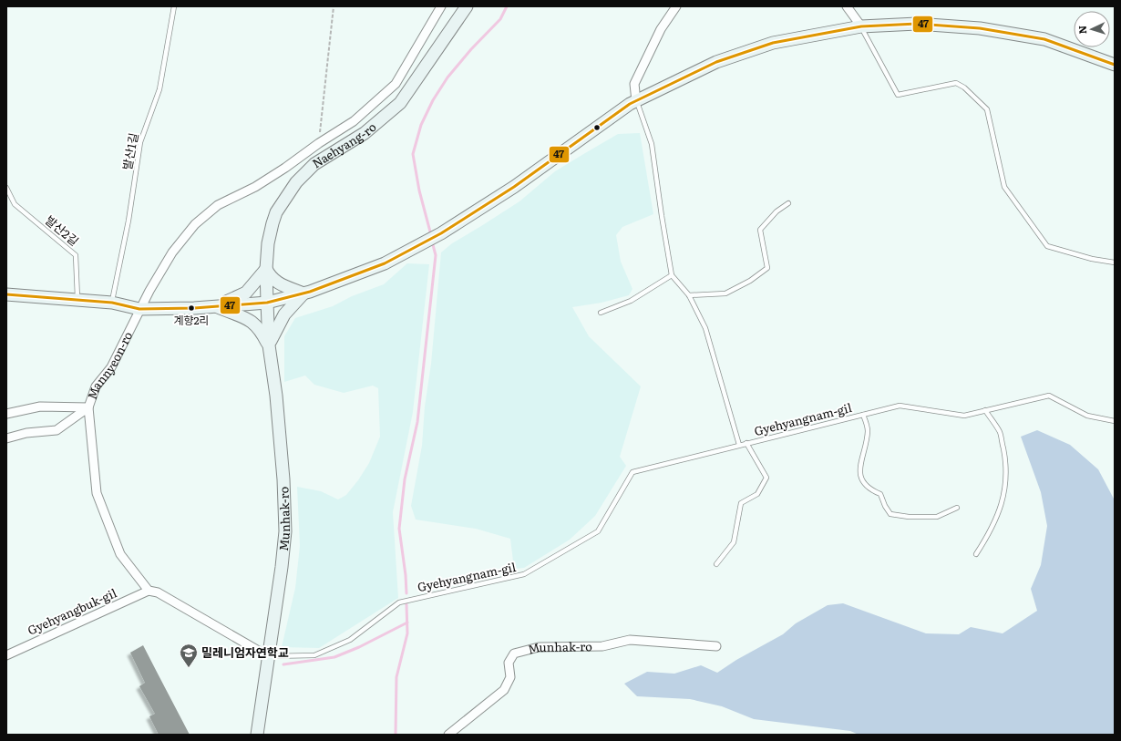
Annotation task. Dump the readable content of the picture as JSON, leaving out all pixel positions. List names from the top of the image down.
{
  "streets": {
    "main road": ["Naehyang-ro", "Munhak-ro"],
    "street": ["Mannyeon-ro", "Gyehyangbuk-gil"],
    "lane": ["발산1길", "발산2길", "Gyehyangnam-gil"]
  },
  "crossings": [
    ["Naehyang-ro", "Munhak-ro"],
    ["Gyehyangnam-gil", "Munhak-ro"]
  ],
  "places": {
    "other": ["계향2리"],
    "school or university": ["밀레니엄자연학교"]
  },
  "lines": ["transit line 47"],
  "north": "left"
}
